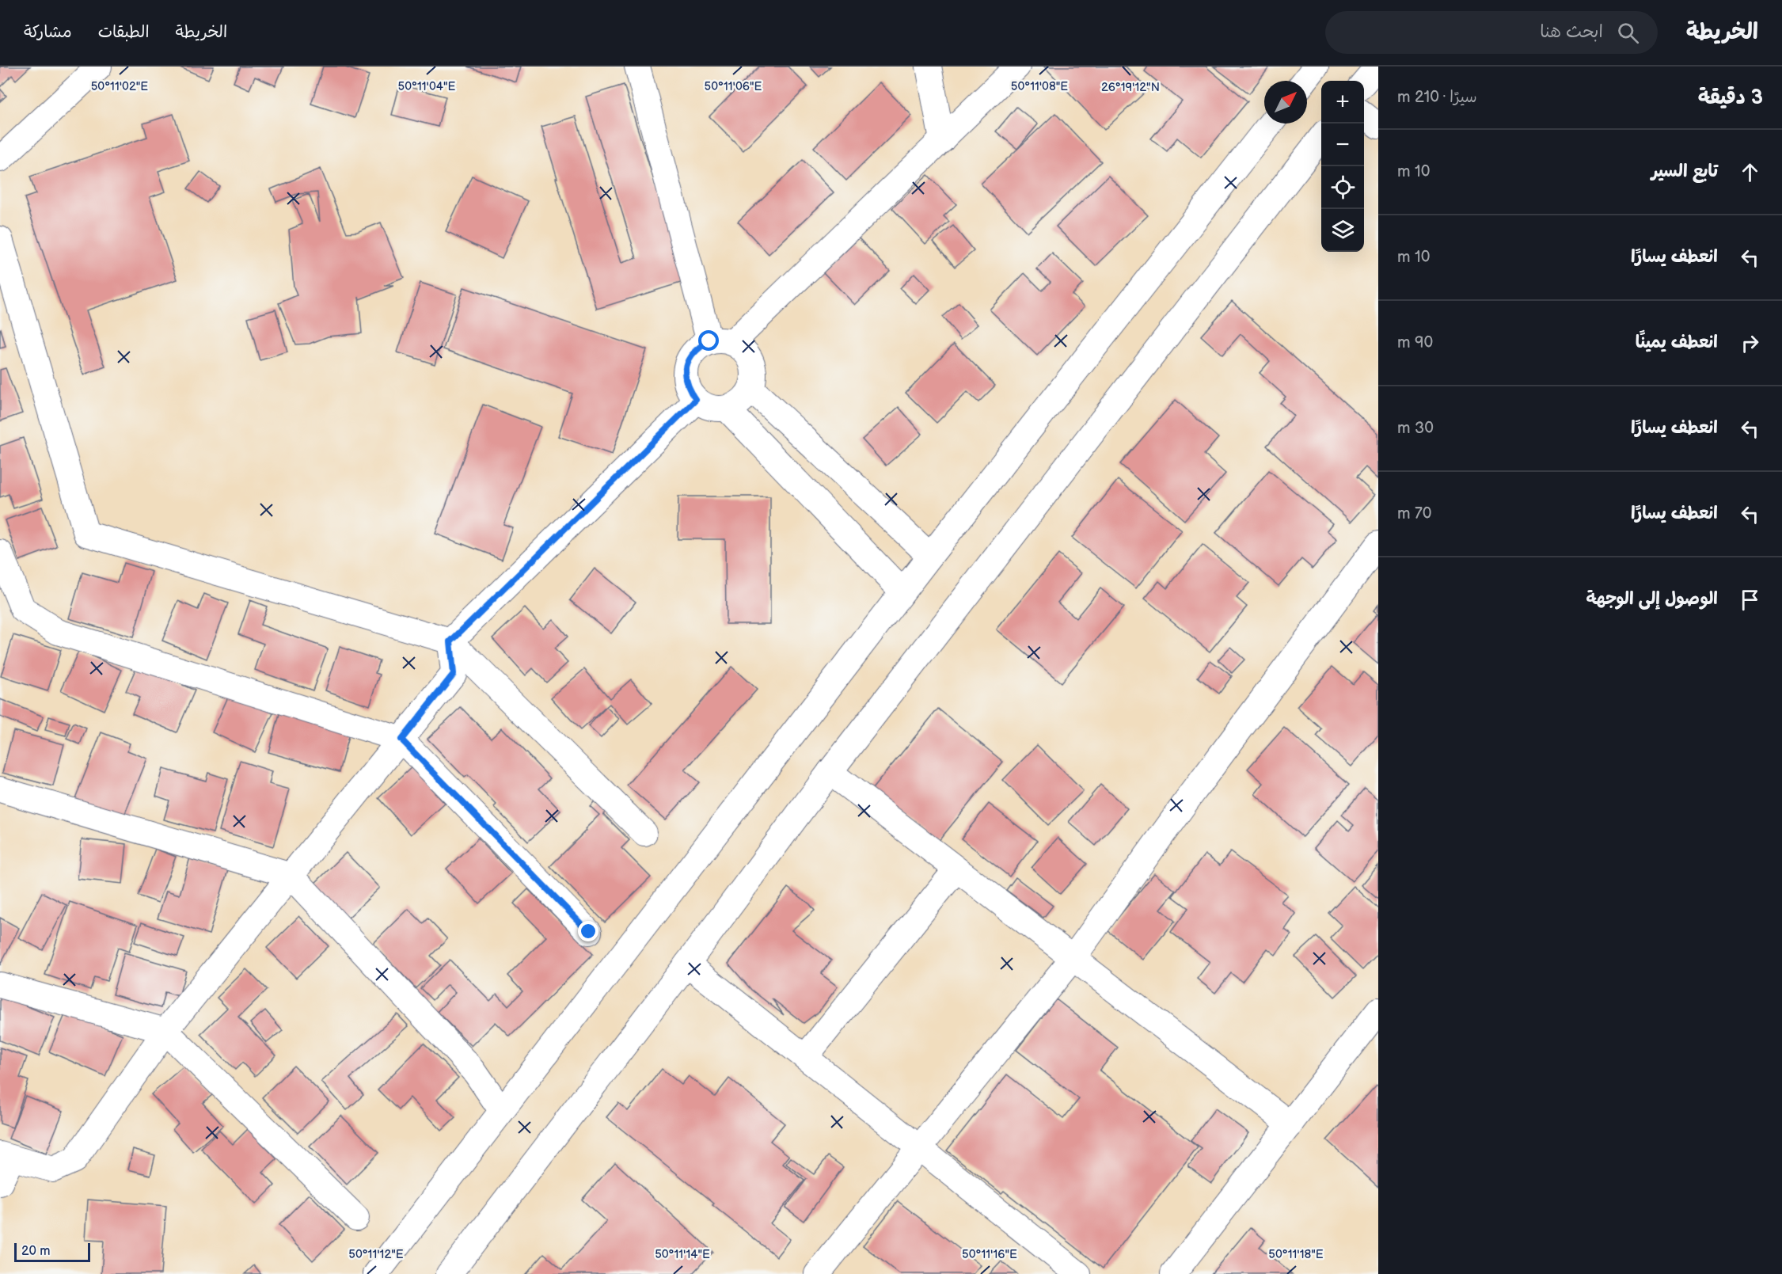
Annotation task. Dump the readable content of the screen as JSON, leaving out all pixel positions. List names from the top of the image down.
{
  "scale_bar": "20 m",
  "north": "top right",
  "page": {
    "header": "الخريطة",
    "search": "ابحث هنا",
    "nav": ["الخريطة", "الطبقات", "مشاركة"],
    "heading": ["3 دقيقة", "سيرًا · 210 m"],
    "map_buttons": ["+", "−"],
    "list": [
      ["تابع السير", "10 m"],
      ["انعطف يسارًا", "10 m"],
      ["انعطف يمينًا", "90 m"],
      ["انعطف يسارًا", "30 m"],
      ["انعطف يسارًا", "70 m"],
      "الوصول إلى الوجهة"
    ],
    "scale": "20 m"
  },
  "coordinates": [
    "50°11'02\"E",
    "50°11'04\"E",
    "50°11'06\"E",
    "50°11'08\"E",
    "26°19'12\"N",
    "50°11'12\"E",
    "50°11'14\"E",
    "50°11'16\"E",
    "50°11'18\"E"
  ]
}
